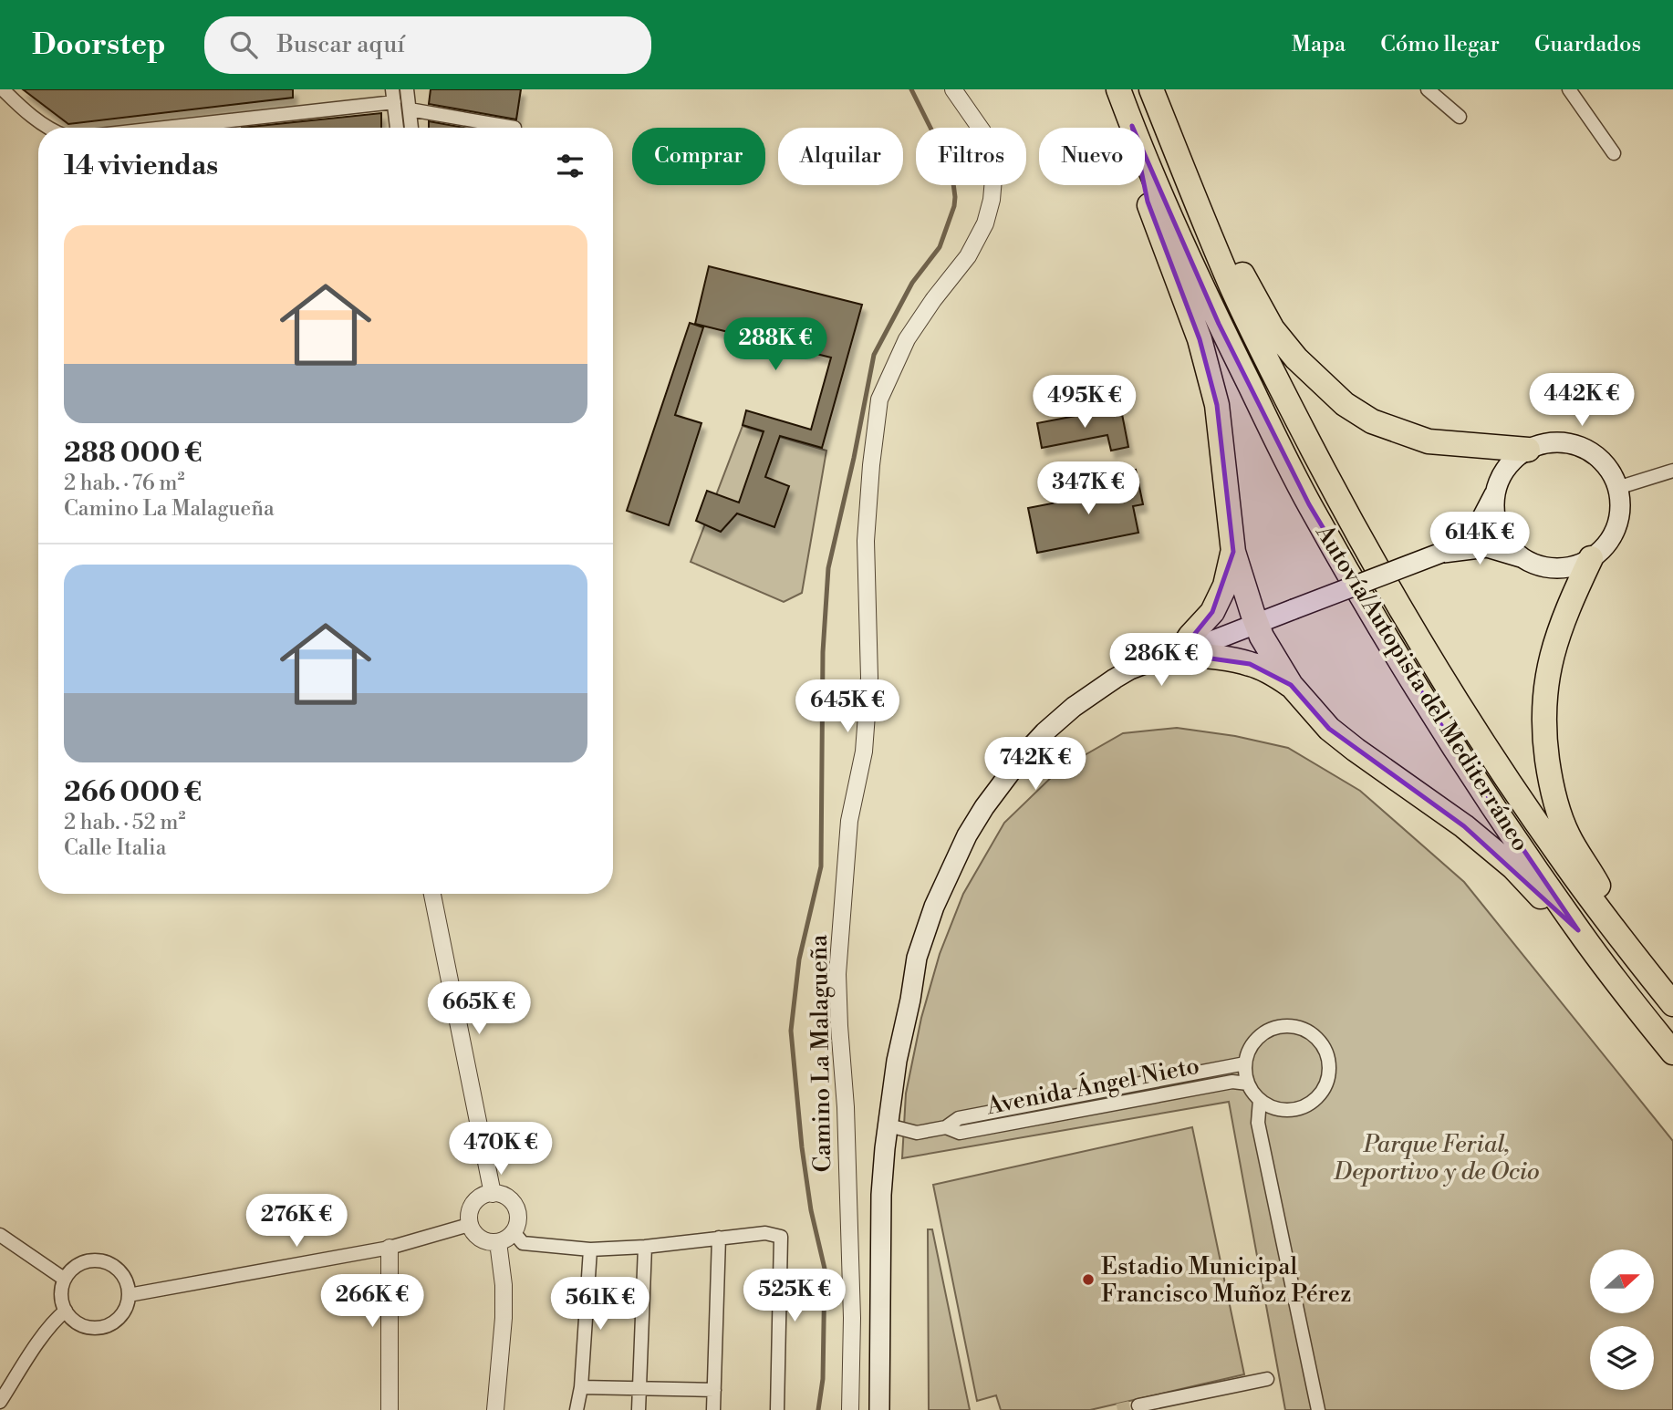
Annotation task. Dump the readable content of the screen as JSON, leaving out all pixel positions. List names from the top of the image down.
{
  "streets": {
    "highway": ["Autovía/Autopista del Mediterráneo"],
    "street": ["Camino La Malagueña", "Avenida Ángel Nieto"]
  },
  "parks": ["Parque Ferial, Deportivo y de Ocio"],
  "places": ["Estadio Municipal Francisco Muñoz Pérez"],
  "north": "right",
  "page": {
    "header": "Doorstep",
    "search": "Buscar aquí",
    "nav": ["Mapa", "Cómo llegar", "Guardados"],
    "chip": [
      "Comprar",
      "Alquilar",
      "Filtros",
      "Nuevo"
    ],
    "heading": "14 viviendas",
    "list": [
      {
        "name": "288 000 €",
        "note": "2 hab. · 76 m² · Camino La Malagueña"
      },
      {
        "name": "266 000 €",
        "note": "2 hab. · 52 m² · Calle Italia"
      }
    ],
    "price": [
      "288K €",
      "442K €",
      "495K €",
      "347K €",
      "614K €",
      "286K €",
      "645K €",
      "742K €",
      "665K €",
      "470K €",
      "276K €",
      "525K €",
      "266K €",
      "561K €"
    ]
  }
}
